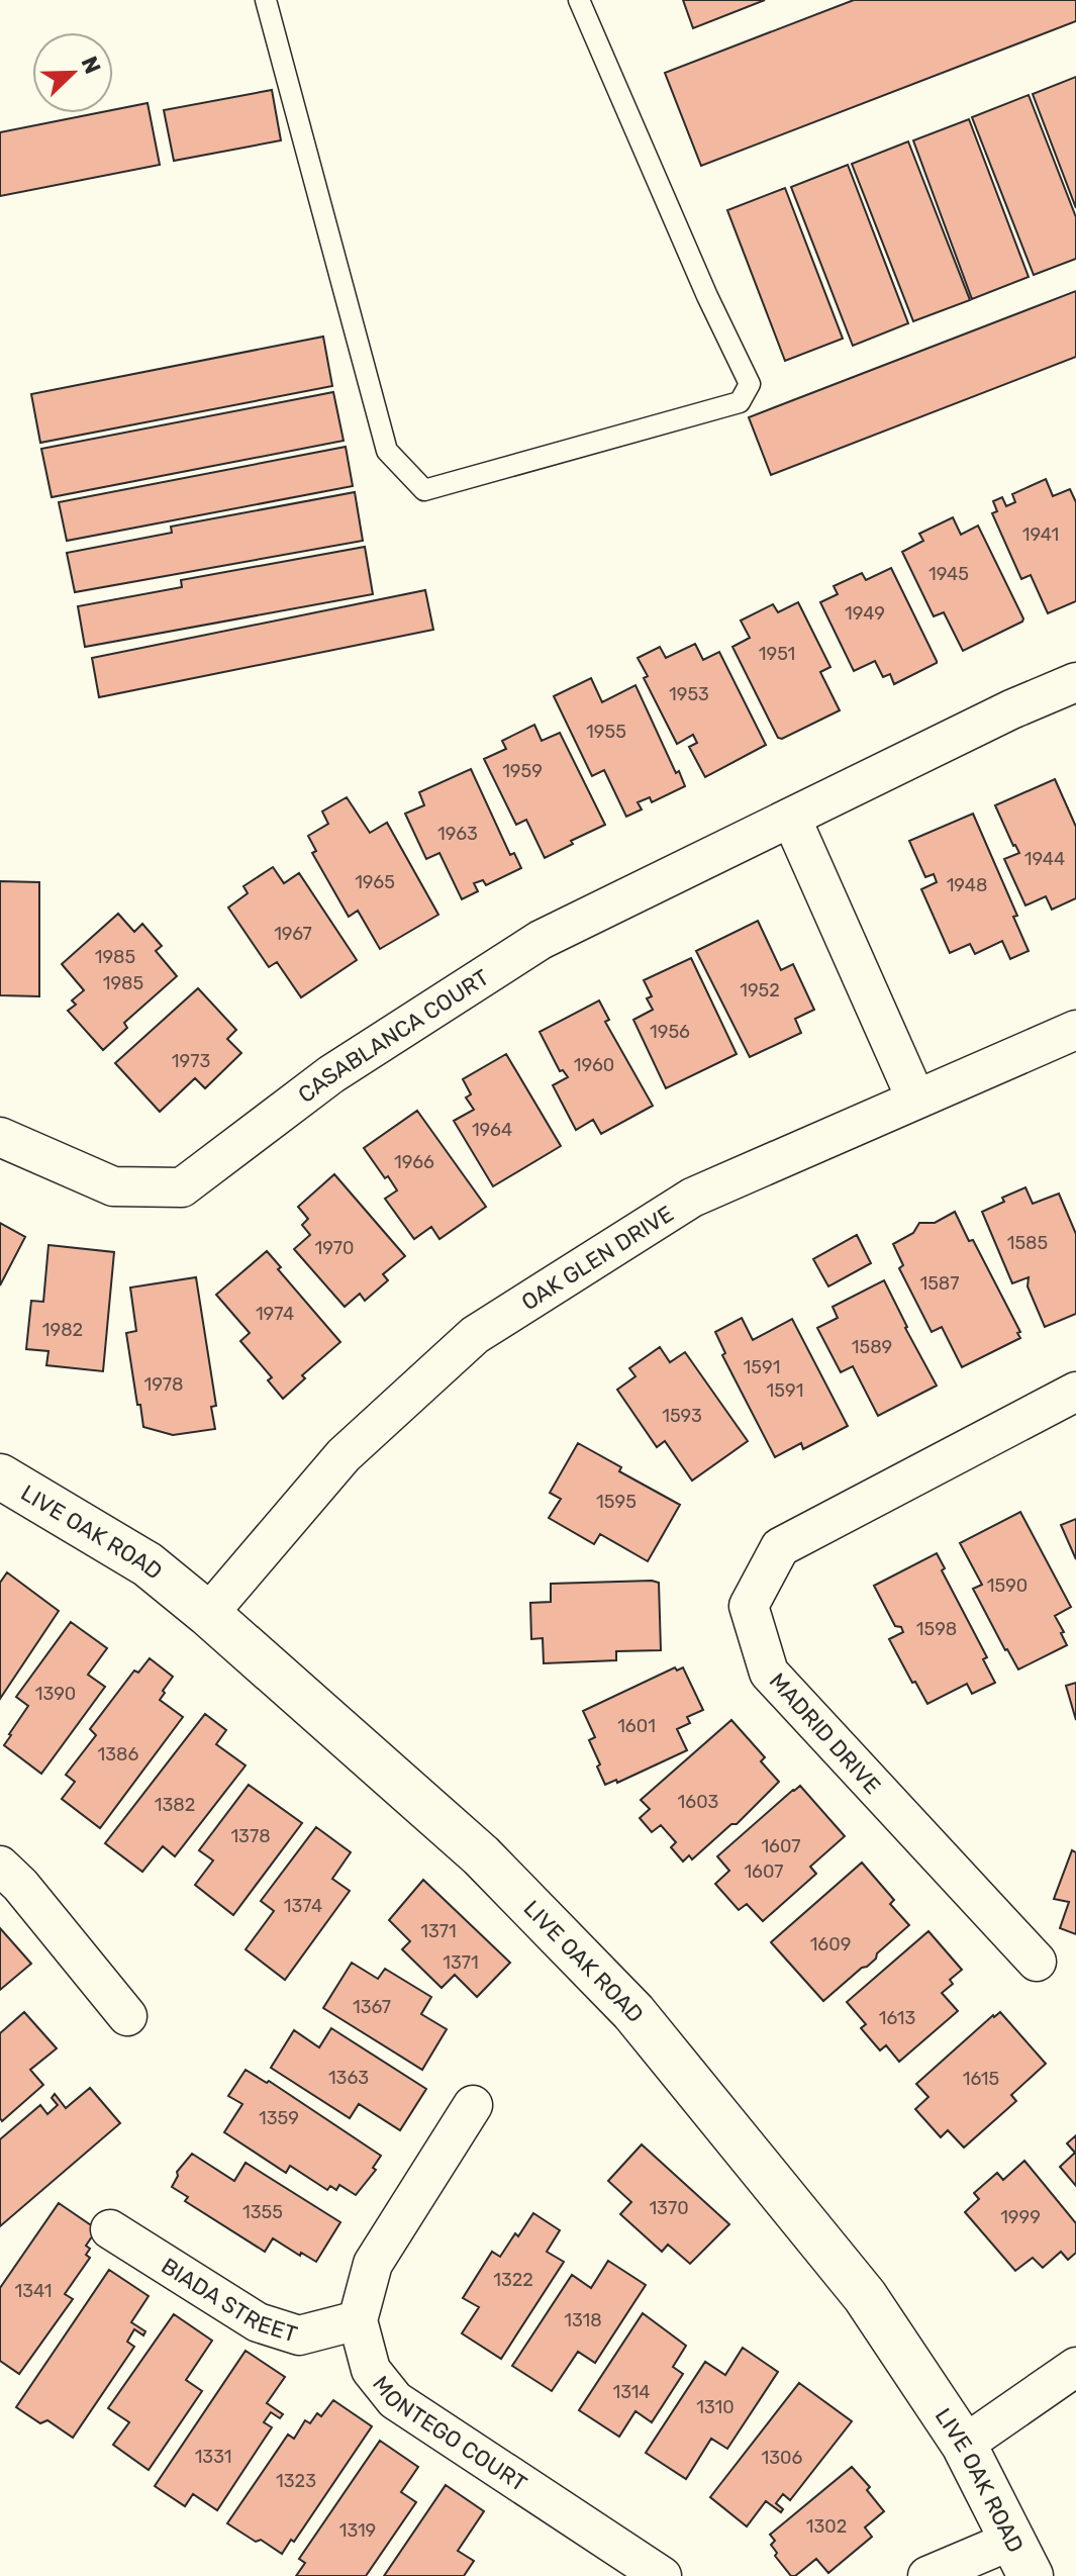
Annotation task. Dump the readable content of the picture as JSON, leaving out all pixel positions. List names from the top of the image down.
{
  "streets": {
    "street": [
      "CASABLANCA COURT",
      "OAK GLEN DRIVE",
      "LIVE OAK ROAD",
      "MADRID DRIVE",
      "BIADA STREET",
      "MONTEGO COURT"
    ]
  },
  "crossings": [
    ["OAK GLEN DRIVE", "LIVE OAK ROAD"],
    ["BIADA STREET", "MONTEGO COURT"]
  ],
  "house_numbers": [
    "1941",
    "1945",
    "1949",
    "1951",
    "1953",
    "1955",
    "1959",
    "1963",
    "1944",
    "1965",
    "1948",
    "1967",
    "1985",
    "1985",
    "1952",
    "1956",
    "1973",
    "1960",
    "1964",
    "1966",
    "1585",
    "1970",
    "1587",
    "1974",
    "1982",
    "1589",
    "1591",
    "1978",
    "1591",
    "1593",
    "1595",
    "1590",
    "1598",
    "1390",
    "1601",
    "1386",
    "1603",
    "1382",
    "1378",
    "1607",
    "1607",
    "1374",
    "1371",
    "1609",
    "1371",
    "1367",
    "1613",
    "1363",
    "1615",
    "1359",
    "1370",
    "1355",
    "1999",
    "1322",
    "1341",
    "1318",
    "1314",
    "1310",
    "1331",
    "1306",
    "1323",
    "1302",
    "1319"
  ],
  "north": "top right"
}
